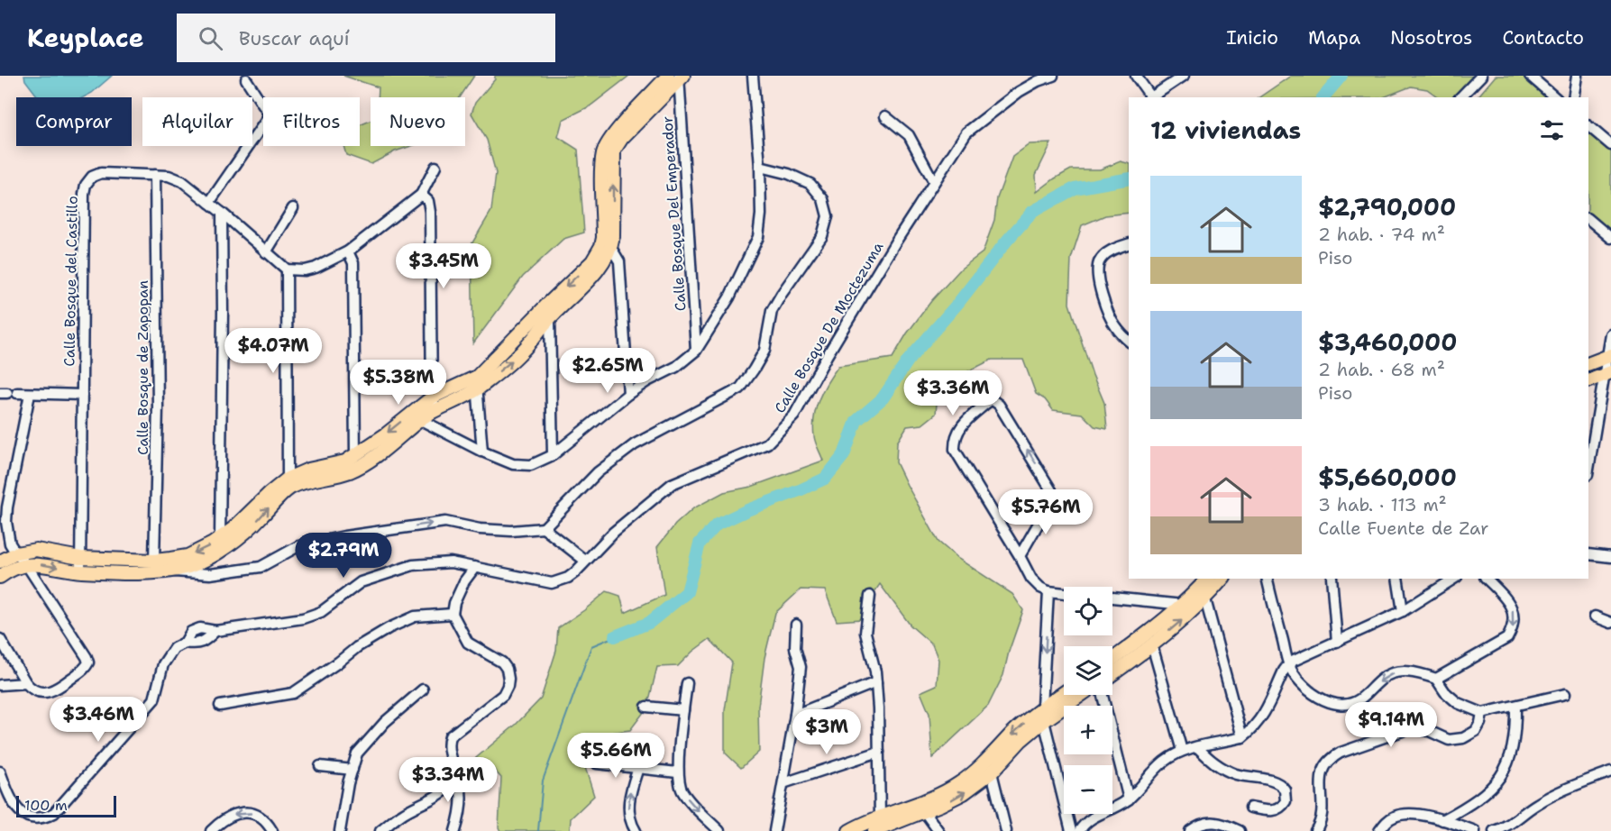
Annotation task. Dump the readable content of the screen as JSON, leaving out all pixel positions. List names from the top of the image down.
{
  "streets": {
    "street": [
      "Calle Bosque Del Emperador",
      "Calle Bosque del Castillo",
      "Calle Bosque De Moctezuma",
      "Calle Bosque de Zapopan"
    ]
  },
  "crossings": [
    ["Calle Bosque del Castillo", "Calle Bosque de Zapopan"]
  ],
  "scale_bar": "100 m",
  "page": {
    "header": "Keyplace",
    "search": "Buscar aquí",
    "nav": [
      "Inicio",
      "Mapa",
      "Nosotros",
      "Contacto"
    ],
    "chip": [
      "Comprar",
      "Alquilar",
      "Filtros",
      "Nuevo"
    ],
    "heading": "12 viviendas",
    "list": [
      {
        "name": "$2,790,000",
        "note": "2 hab. · 74 m² · Piso"
      },
      {
        "name": "$3,460,000",
        "note": "2 hab. · 68 m² · Piso"
      },
      {
        "name": "$5,660,000",
        "note": "3 hab. · 113 m² · Calle Fuente de Zar"
      }
    ],
    "price": [
      "$3.45M",
      "$4.07M",
      "$2.65M",
      "$5.38M",
      "$3.36M",
      "$5.76M",
      "$2.79M",
      "$3.46M",
      "$9.14M",
      "$3M",
      "$5.66M",
      "$3.34M"
    ],
    "map_buttons": ["+", "−"],
    "scale": "100 m"
  }
}
